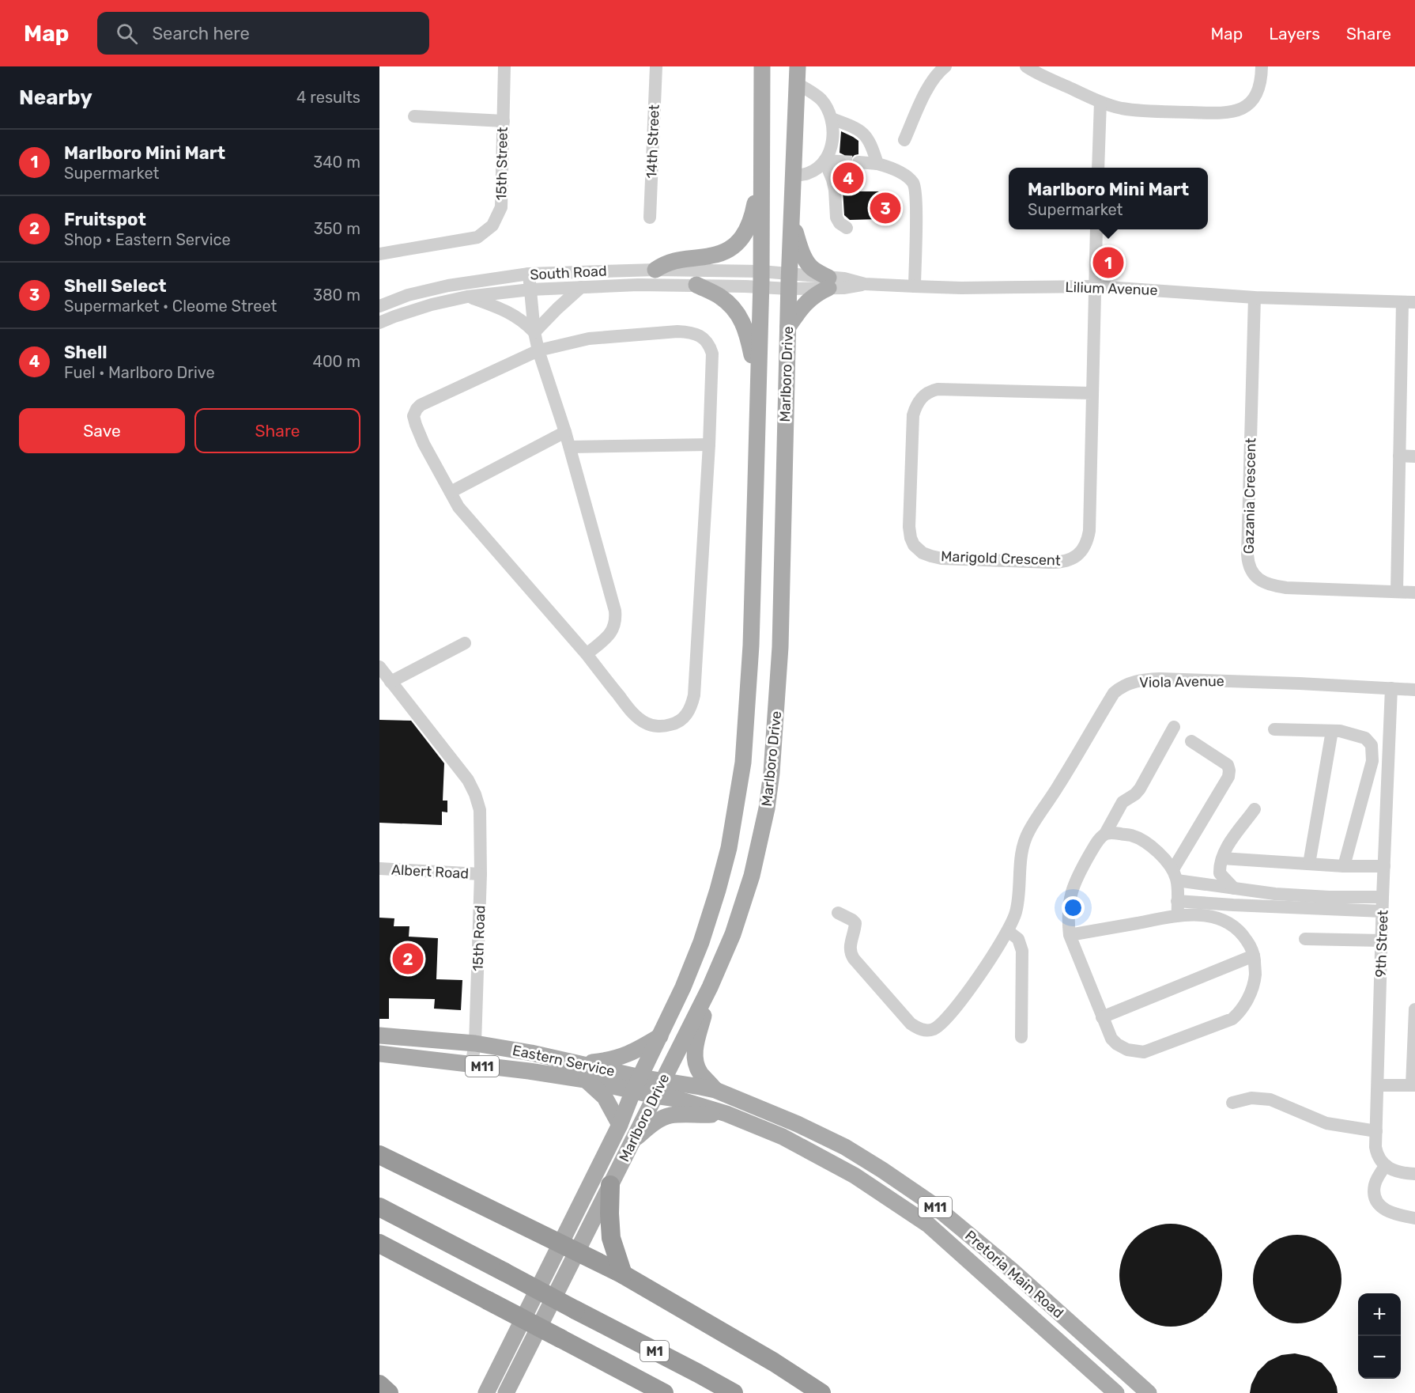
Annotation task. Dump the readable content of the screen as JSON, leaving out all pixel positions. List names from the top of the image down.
{
  "streets": {
    "highway": ["M1"],
    "main road": [
      "Marlboro Drive",
      "Eastern Service",
      "M11",
      "Pretoria Main Road"
    ],
    "street": [
      "14th Street",
      "15th Street",
      "South Road",
      "Lilium Avenue",
      "Gazania Crescent",
      "Marigold Crescent",
      "Viola Avenue",
      "Albert Road",
      "15th Road",
      "9th Street"
    ]
  },
  "crossings": [
    ["South Road", "Lilium Avenue"],
    ["South Road", "Marlboro Drive"],
    ["Lilium Avenue", "Marlboro Drive"],
    ["Lilium Avenue", "Gazania Crescent"],
    ["Lilium Avenue", "Marigold Crescent"],
    ["Marlboro Drive", "Eastern Service"],
    ["Marlboro Drive", "Pretoria Main Road"],
    ["Viola Avenue", "9th Street"],
    ["Albert Road", "15th Road"],
    ["15th Road", "Eastern Service"],
    ["Eastern Service", "Pretoria Main Road"]
  ],
  "page": {
    "header": "Map",
    "search": "Search here",
    "nav": ["Map", "Layers", "Share"],
    "heading": ["Nearby", "4 results"],
    "list": [
      {
        "mark": "1",
        "name": "Marlboro Mini Mart",
        "note": "Supermarket",
        "value": "340 m"
      },
      {
        "mark": "2",
        "name": "Fruitspot",
        "note": "Shop · Eastern Service",
        "value": "350 m"
      },
      {
        "mark": "3",
        "name": "Shell Select",
        "note": "Supermarket · Cleome Street",
        "value": "380 m"
      },
      {
        "mark": "4",
        "name": "Shell",
        "note": "Fuel · Marlboro Drive",
        "value": "400 m"
      }
    ],
    "pins": [
      "4",
      "3",
      "1",
      "2"
    ],
    "popup": ["Marlboro Mini Mart", "Supermarket"],
    "buttons": ["Save", "Share"],
    "map_buttons": ["+", "−"]
  }
}
